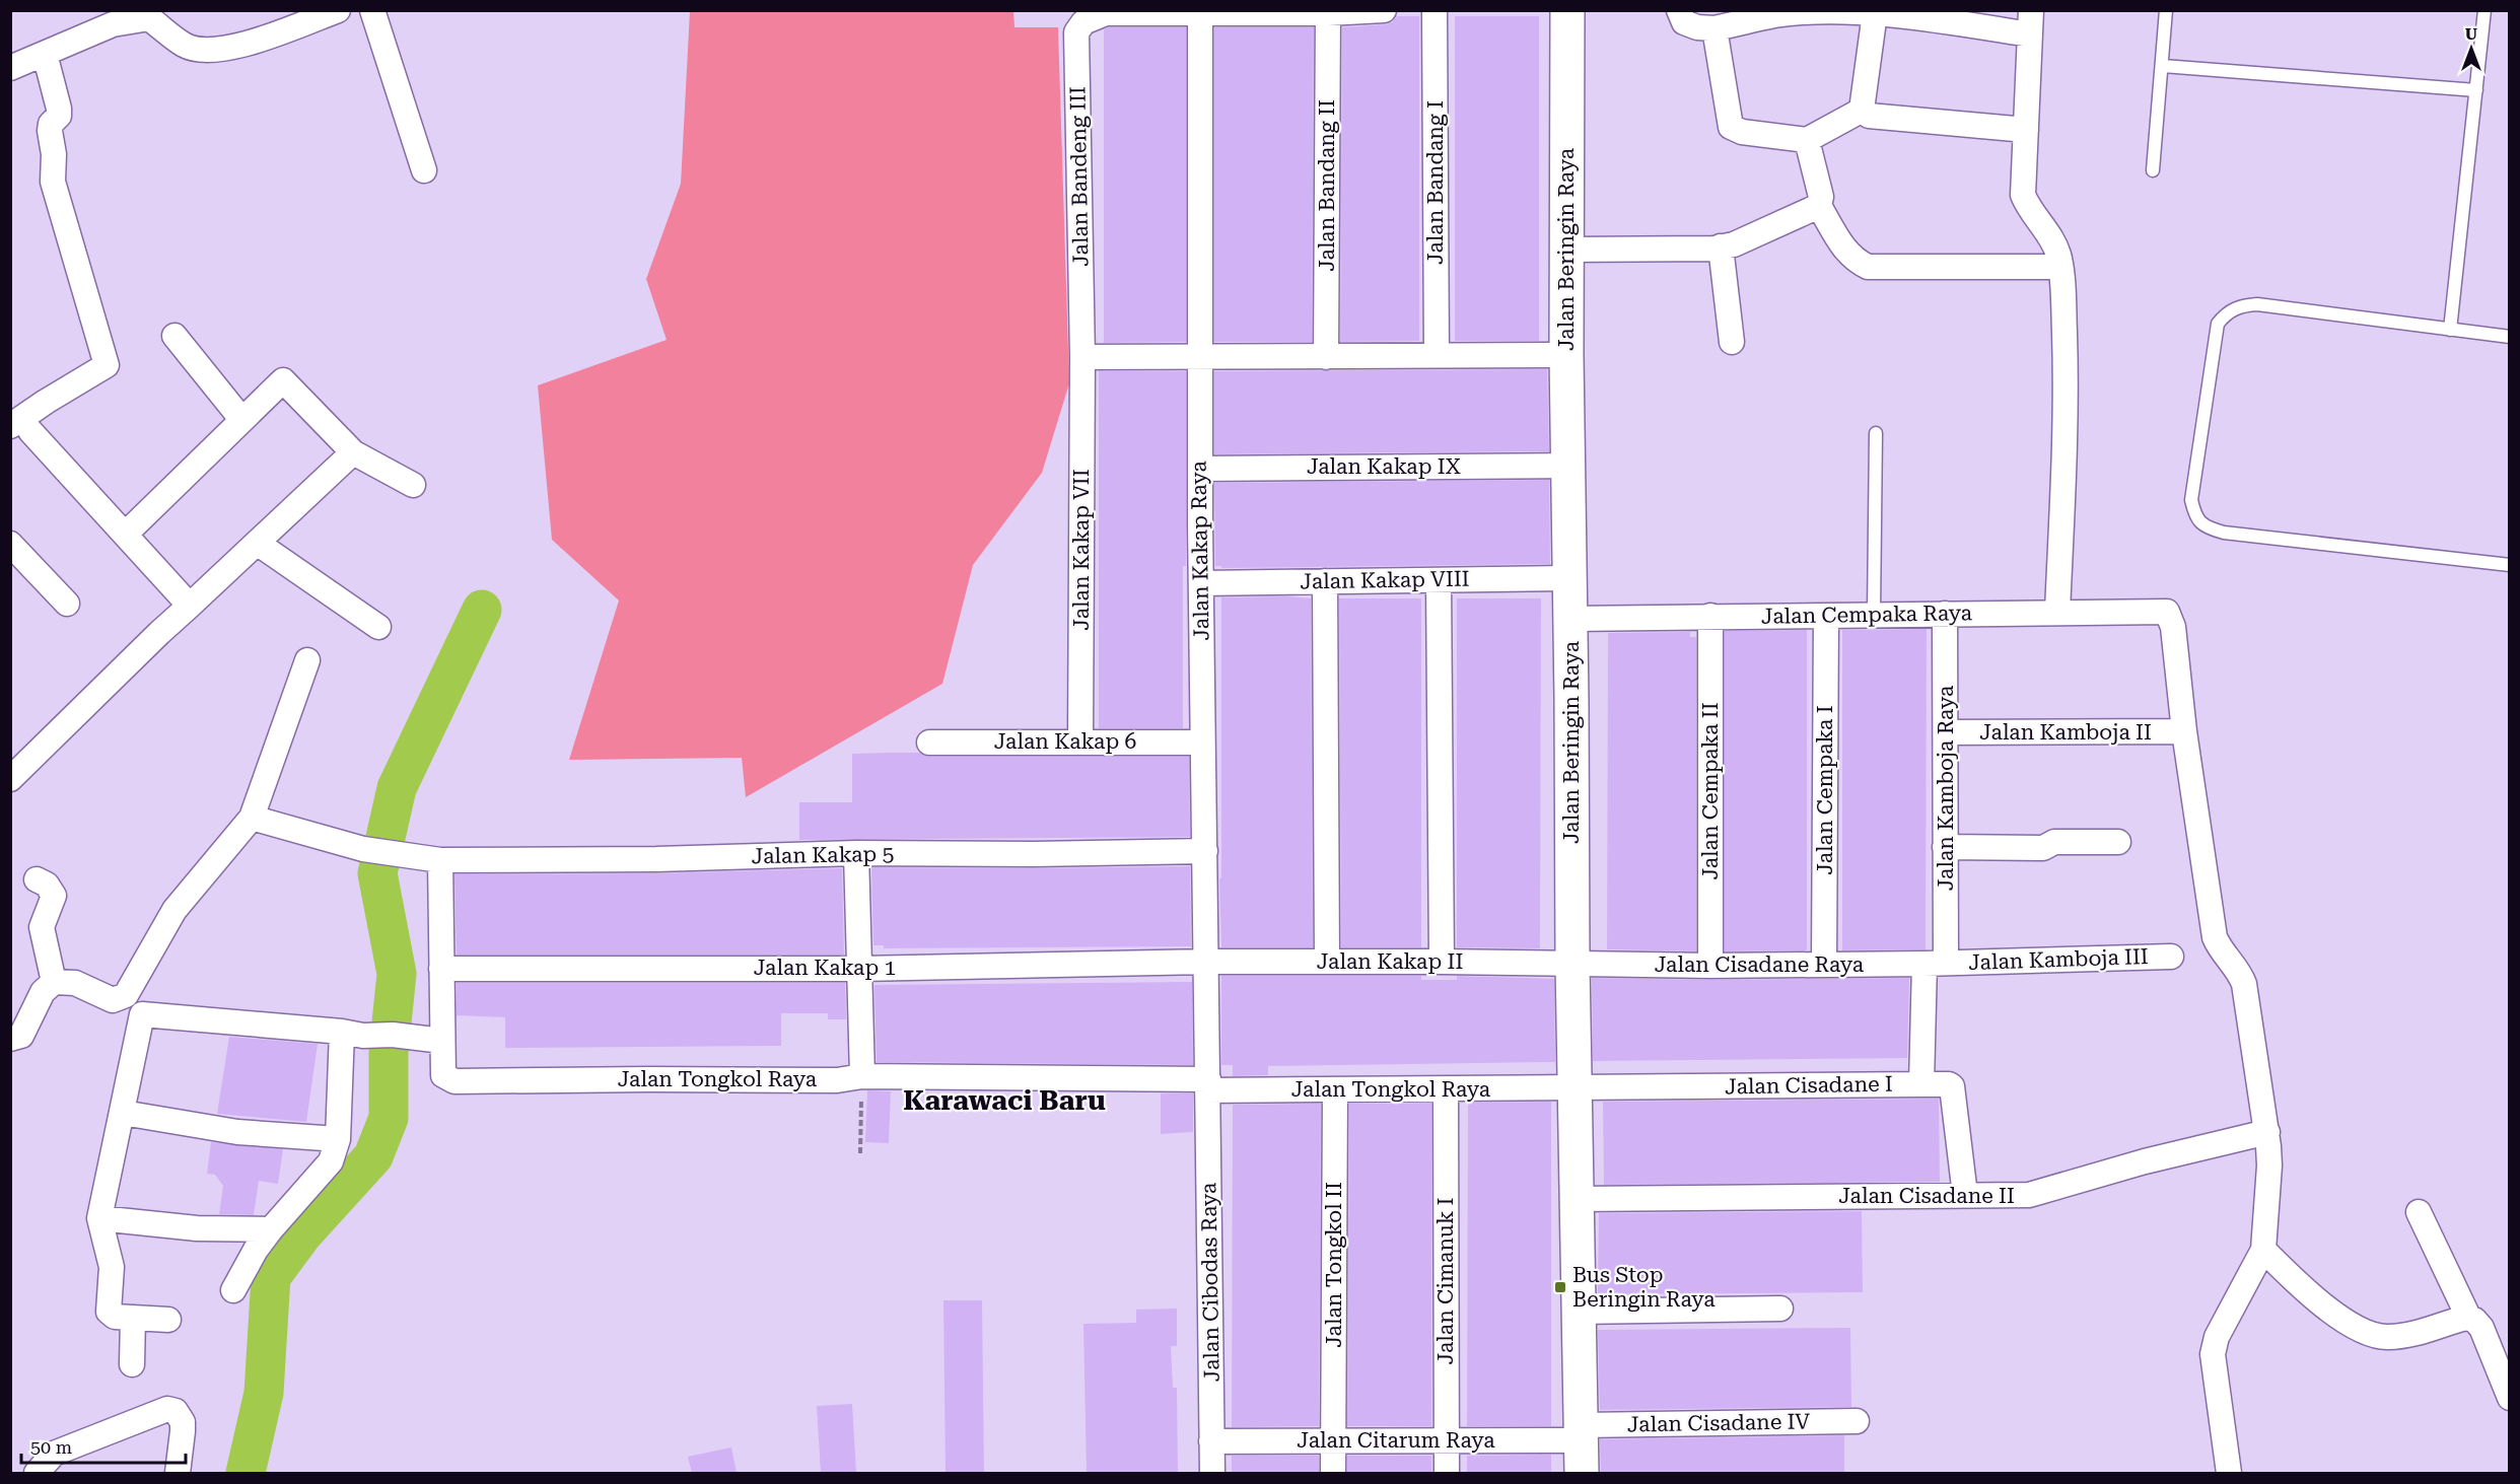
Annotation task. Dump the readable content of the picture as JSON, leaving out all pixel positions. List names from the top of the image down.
{
  "streets": {
    "street": [
      "Jalan Bandeng III",
      "Jalan Bandang I",
      "Jalan Bandang II",
      "Jalan Beringin Raya",
      "Jalan Kakap IX",
      "Jalan Kakap VII",
      "Jalan Kakap Raya",
      "Jalan Kakap VIII",
      "Jalan Cempaka Raya",
      "Jalan Kamboja II",
      "Jalan Kakap 6",
      "Jalan Kamboja Raya",
      "Jalan Cempaka I",
      "Jalan Cempaka II",
      "Jalan Kakap 5",
      "Jalan Kamboja III",
      "Jalan Kakap II",
      "Jalan Cisadane Raya",
      "Jalan Kakap 1",
      "Jalan Tongkol Raya",
      "Jalan Cisadane I",
      "Jalan Cisadane II",
      "Jalan Tongkol II",
      "Jalan Cimanuk I",
      "Jalan Cibodas Raya",
      "Jalan Cisadane IV",
      "Jalan Citarum Raya"
    ]
  },
  "crossings": [
    ["Jalan Bandeng III", "Jalan Kakap VII"],
    ["Jalan Beringin Raya", "Jalan Kakap IX"],
    ["Jalan Beringin Raya", "Jalan Kakap VIII"],
    ["Jalan Beringin Raya", "Jalan Cempaka Raya"],
    ["Jalan Beringin Raya", "Jalan Kakap II"],
    ["Jalan Beringin Raya", "Jalan Cisadane Raya"],
    ["Jalan Beringin Raya", "Jalan Tongkol Raya"],
    ["Jalan Beringin Raya", "Jalan Cisadane I"],
    ["Jalan Beringin Raya", "Jalan Cisadane II"],
    ["Jalan Beringin Raya", "Jalan Cisadane IV"],
    ["Jalan Beringin Raya", "Jalan Citarum Raya"],
    ["Jalan Kakap IX", "Jalan Kakap Raya"],
    ["Jalan Kakap VII", "Jalan Kakap 6"],
    ["Jalan Kakap Raya", "Jalan Kakap VIII"],
    ["Jalan Kakap Raya", "Jalan Kakap 6"],
    ["Jalan Kakap Raya", "Jalan Kakap 5"],
    ["Jalan Kakap Raya", "Jalan Kakap II"],
    ["Jalan Kakap Raya", "Jalan Kakap 1"],
    ["Jalan Kakap Raya", "Jalan Tongkol Raya"],
    ["Jalan Kakap Raya", "Jalan Cibodas Raya"],
    ["Jalan Cempaka Raya", "Jalan Kamboja II"],
    ["Jalan Cempaka Raya", "Jalan Kamboja Raya"],
    ["Jalan Cempaka Raya", "Jalan Cempaka I"],
    ["Jalan Cempaka Raya", "Jalan Cempaka II"],
    ["Jalan Kamboja II", "Jalan Kamboja Raya"],
    ["Jalan Kamboja Raya", "Jalan Kamboja III"],
    ["Jalan Kamboja Raya", "Jalan Cisadane Raya"],
    ["Jalan Kamboja Raya", "Jalan Cisadane I"],
    ["Jalan Cempaka I", "Jalan Cisadane Raya"],
    ["Jalan Cempaka II", "Jalan Cisadane Raya"],
    ["Jalan Kakap 5", "Jalan Tongkol Raya"],
    ["Jalan Kamboja III", "Jalan Cisadane Raya"],
    ["Jalan Kamboja III", "Jalan Cisadane I"],
    ["Jalan Kakap II", "Jalan Cisadane Raya"],
    ["Jalan Kakap II", "Jalan Kakap 1"],
    ["Jalan Cisadane Raya", "Jalan Cisadane I"],
    ["Jalan Kakap 1", "Jalan Tongkol Raya"],
    ["Jalan Tongkol Raya", "Jalan Cisadane I"],
    ["Jalan Tongkol Raya", "Jalan Tongkol II"],
    ["Jalan Tongkol Raya", "Jalan Cimanuk I"],
    ["Jalan Tongkol Raya", "Jalan Cibodas Raya"],
    ["Jalan Tongkol II", "Jalan Citarum Raya"],
    ["Jalan Cimanuk I", "Jalan Citarum Raya"],
    ["Jalan Cibodas Raya", "Jalan Citarum Raya"],
    ["Jalan Cisadane IV", "Jalan Citarum Raya"]
  ],
  "districts": ["Karawaci Baru"],
  "places": {
    "transit": ["Bus Stop Beringin Raya"]
  },
  "scale_bar": "50 m",
  "north": "top"
}
